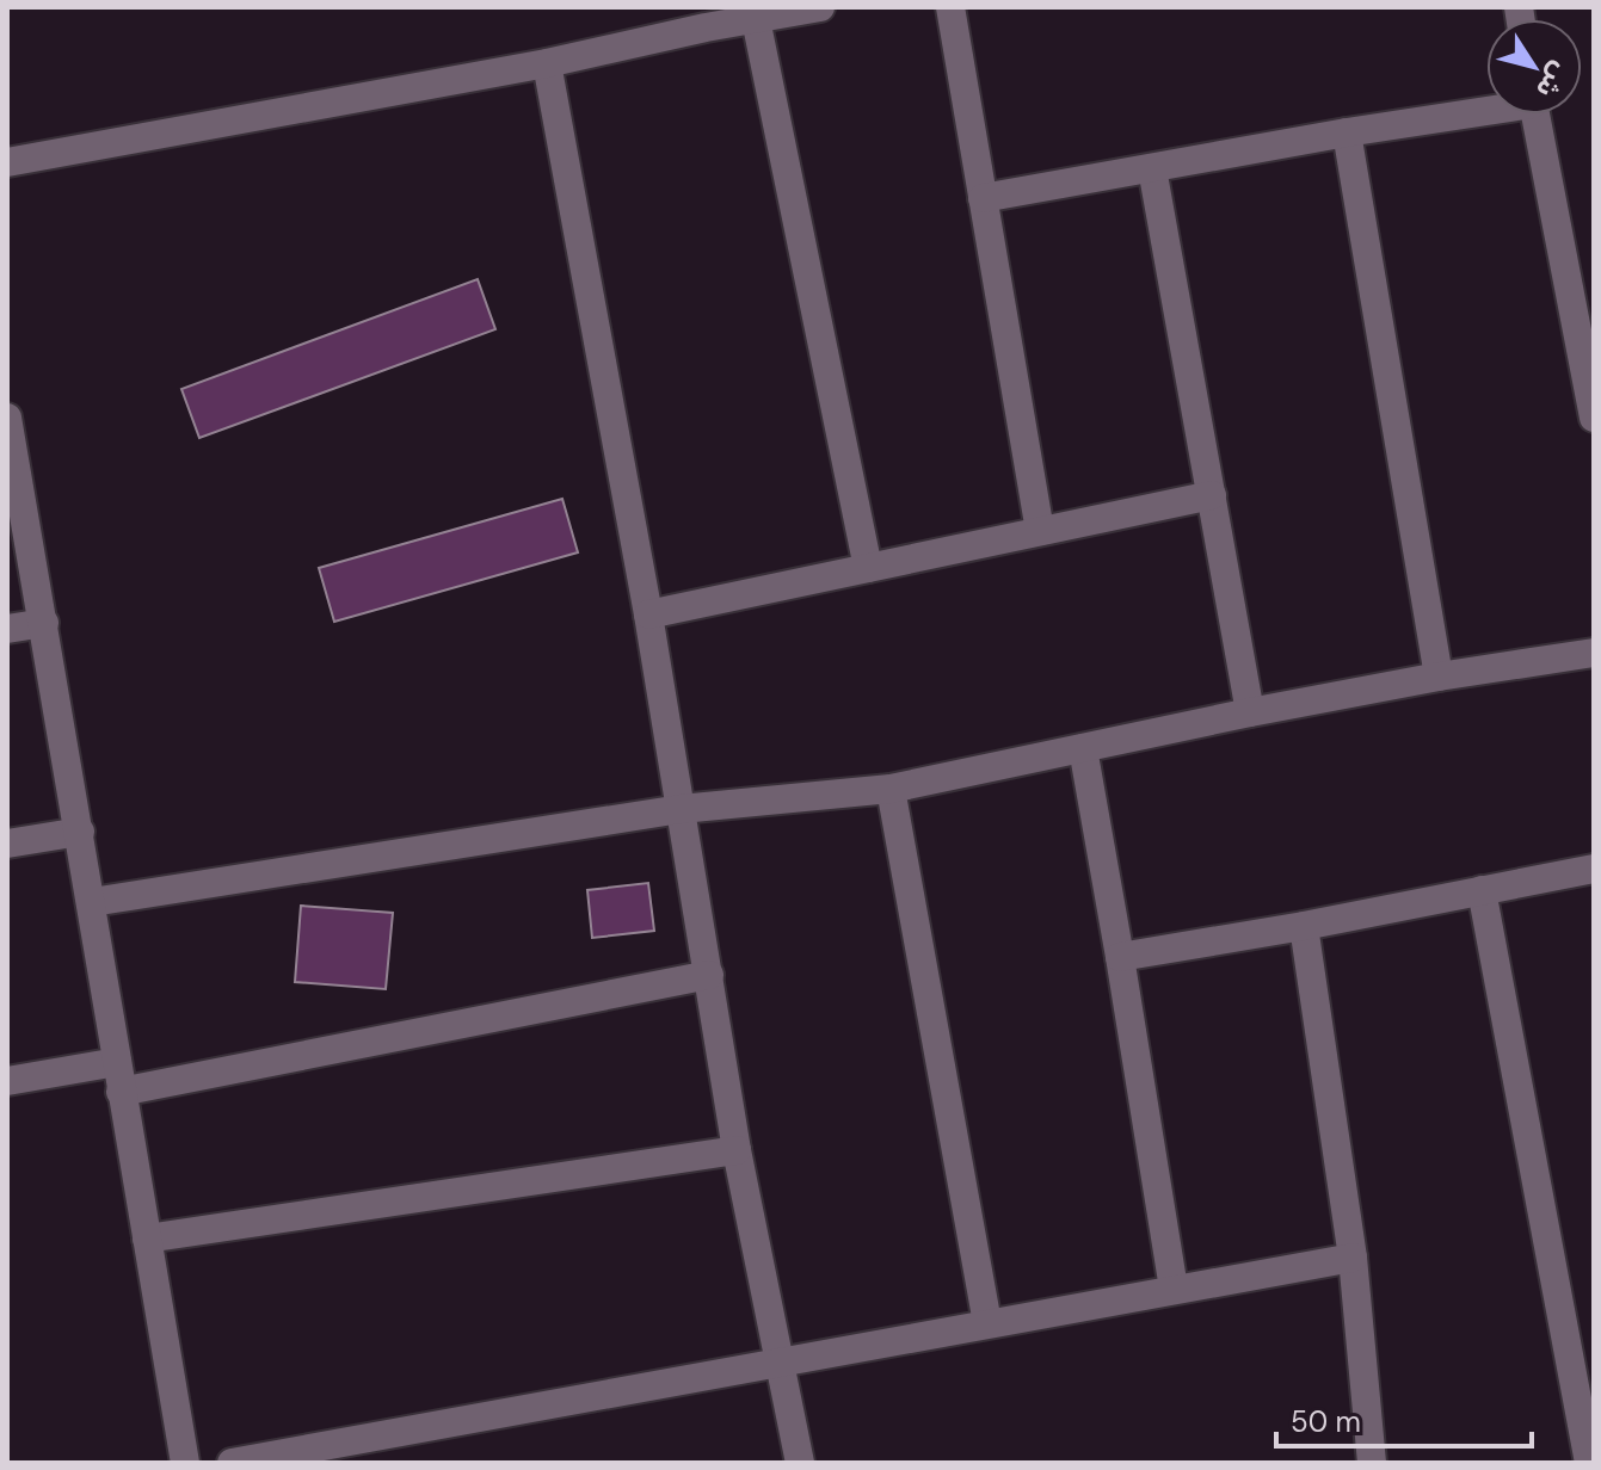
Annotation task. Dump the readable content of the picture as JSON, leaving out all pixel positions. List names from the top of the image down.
{
  "scale_bar": "50 m",
  "north": "bottom right"
}
